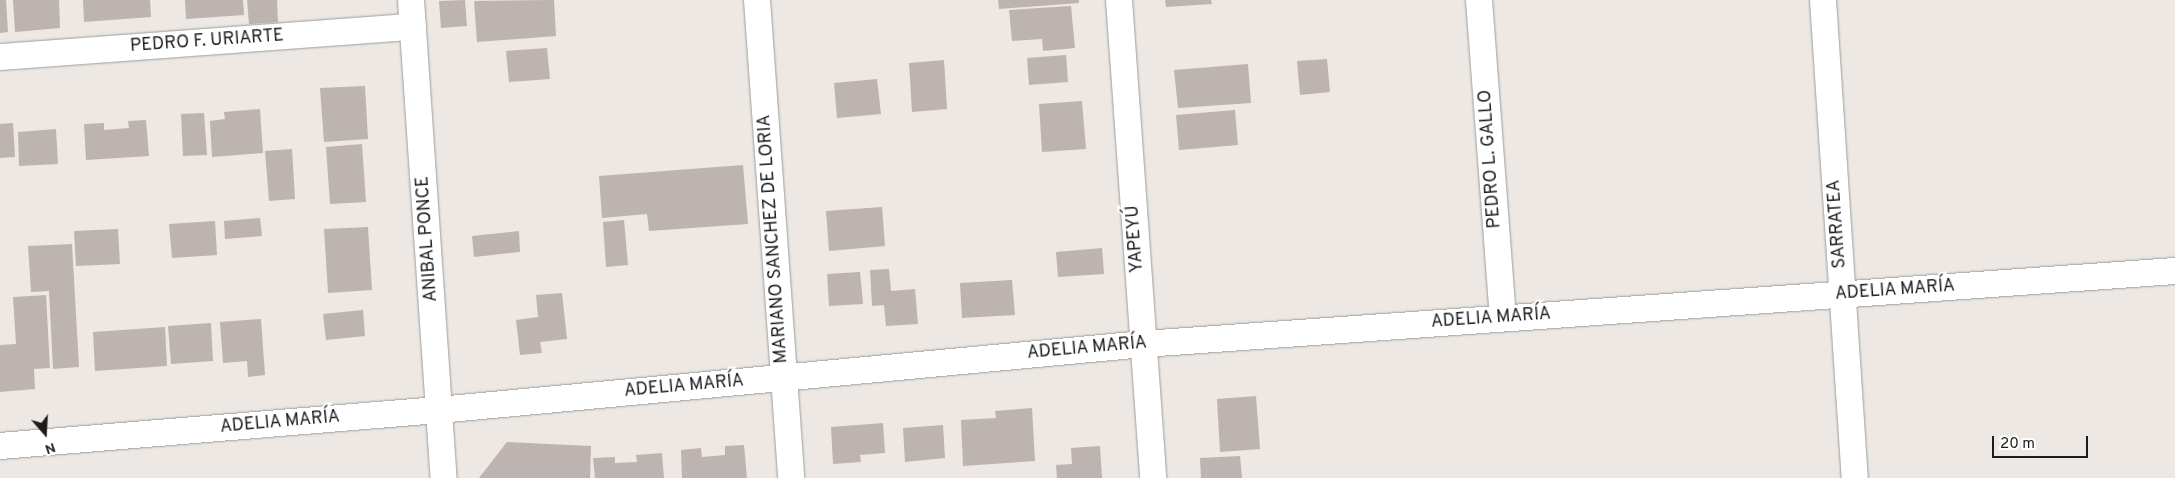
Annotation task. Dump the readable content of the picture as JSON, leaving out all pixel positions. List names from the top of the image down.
{
  "streets": {
    "street": [
      "PEDRO F. URIARTE",
      "PEDRO L. GALLO",
      "SARRATEA",
      "ANIBAL PONCE",
      "MARIANO SANCHEZ DE LORIA",
      "YAPEYÚ",
      "ADELIA MARÍA"
    ]
  },
  "crossings": [
    ["PEDRO F. URIARTE", "ANIBAL PONCE"],
    ["PEDRO L. GALLO", "ADELIA MARÍA"],
    ["SARRATEA", "ADELIA MARÍA"],
    ["ANIBAL PONCE", "ADELIA MARÍA"],
    ["MARIANO SANCHEZ DE LORIA", "ADELIA MARÍA"],
    ["YAPEYÚ", "ADELIA MARÍA"]
  ],
  "scale_bar": "20 m",
  "north": "bottom"
}
